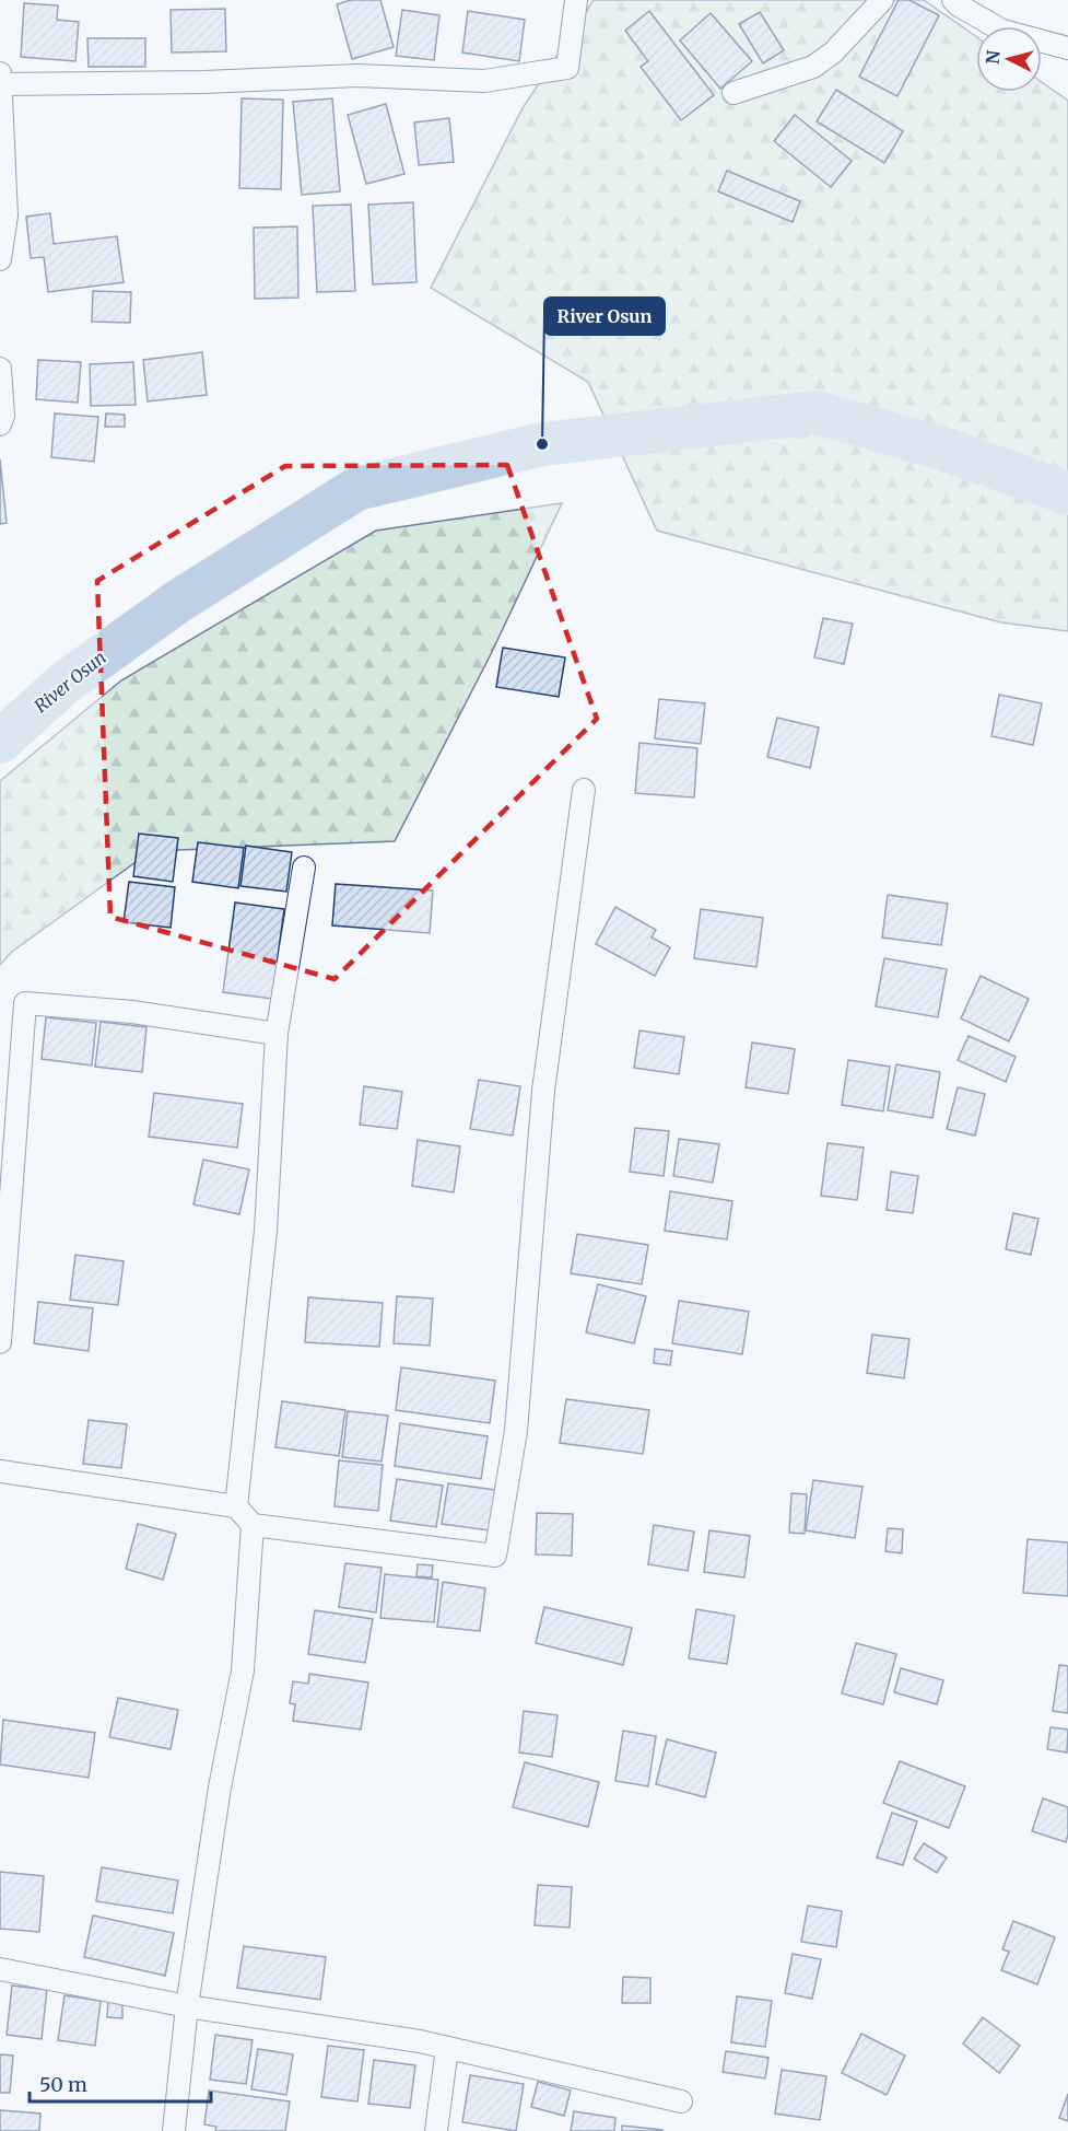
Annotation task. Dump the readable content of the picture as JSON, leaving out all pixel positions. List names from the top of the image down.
{
  "water": ["River Osun"],
  "places": ["River Osun"],
  "scale_bar": "50 m",
  "north": "left"
}
